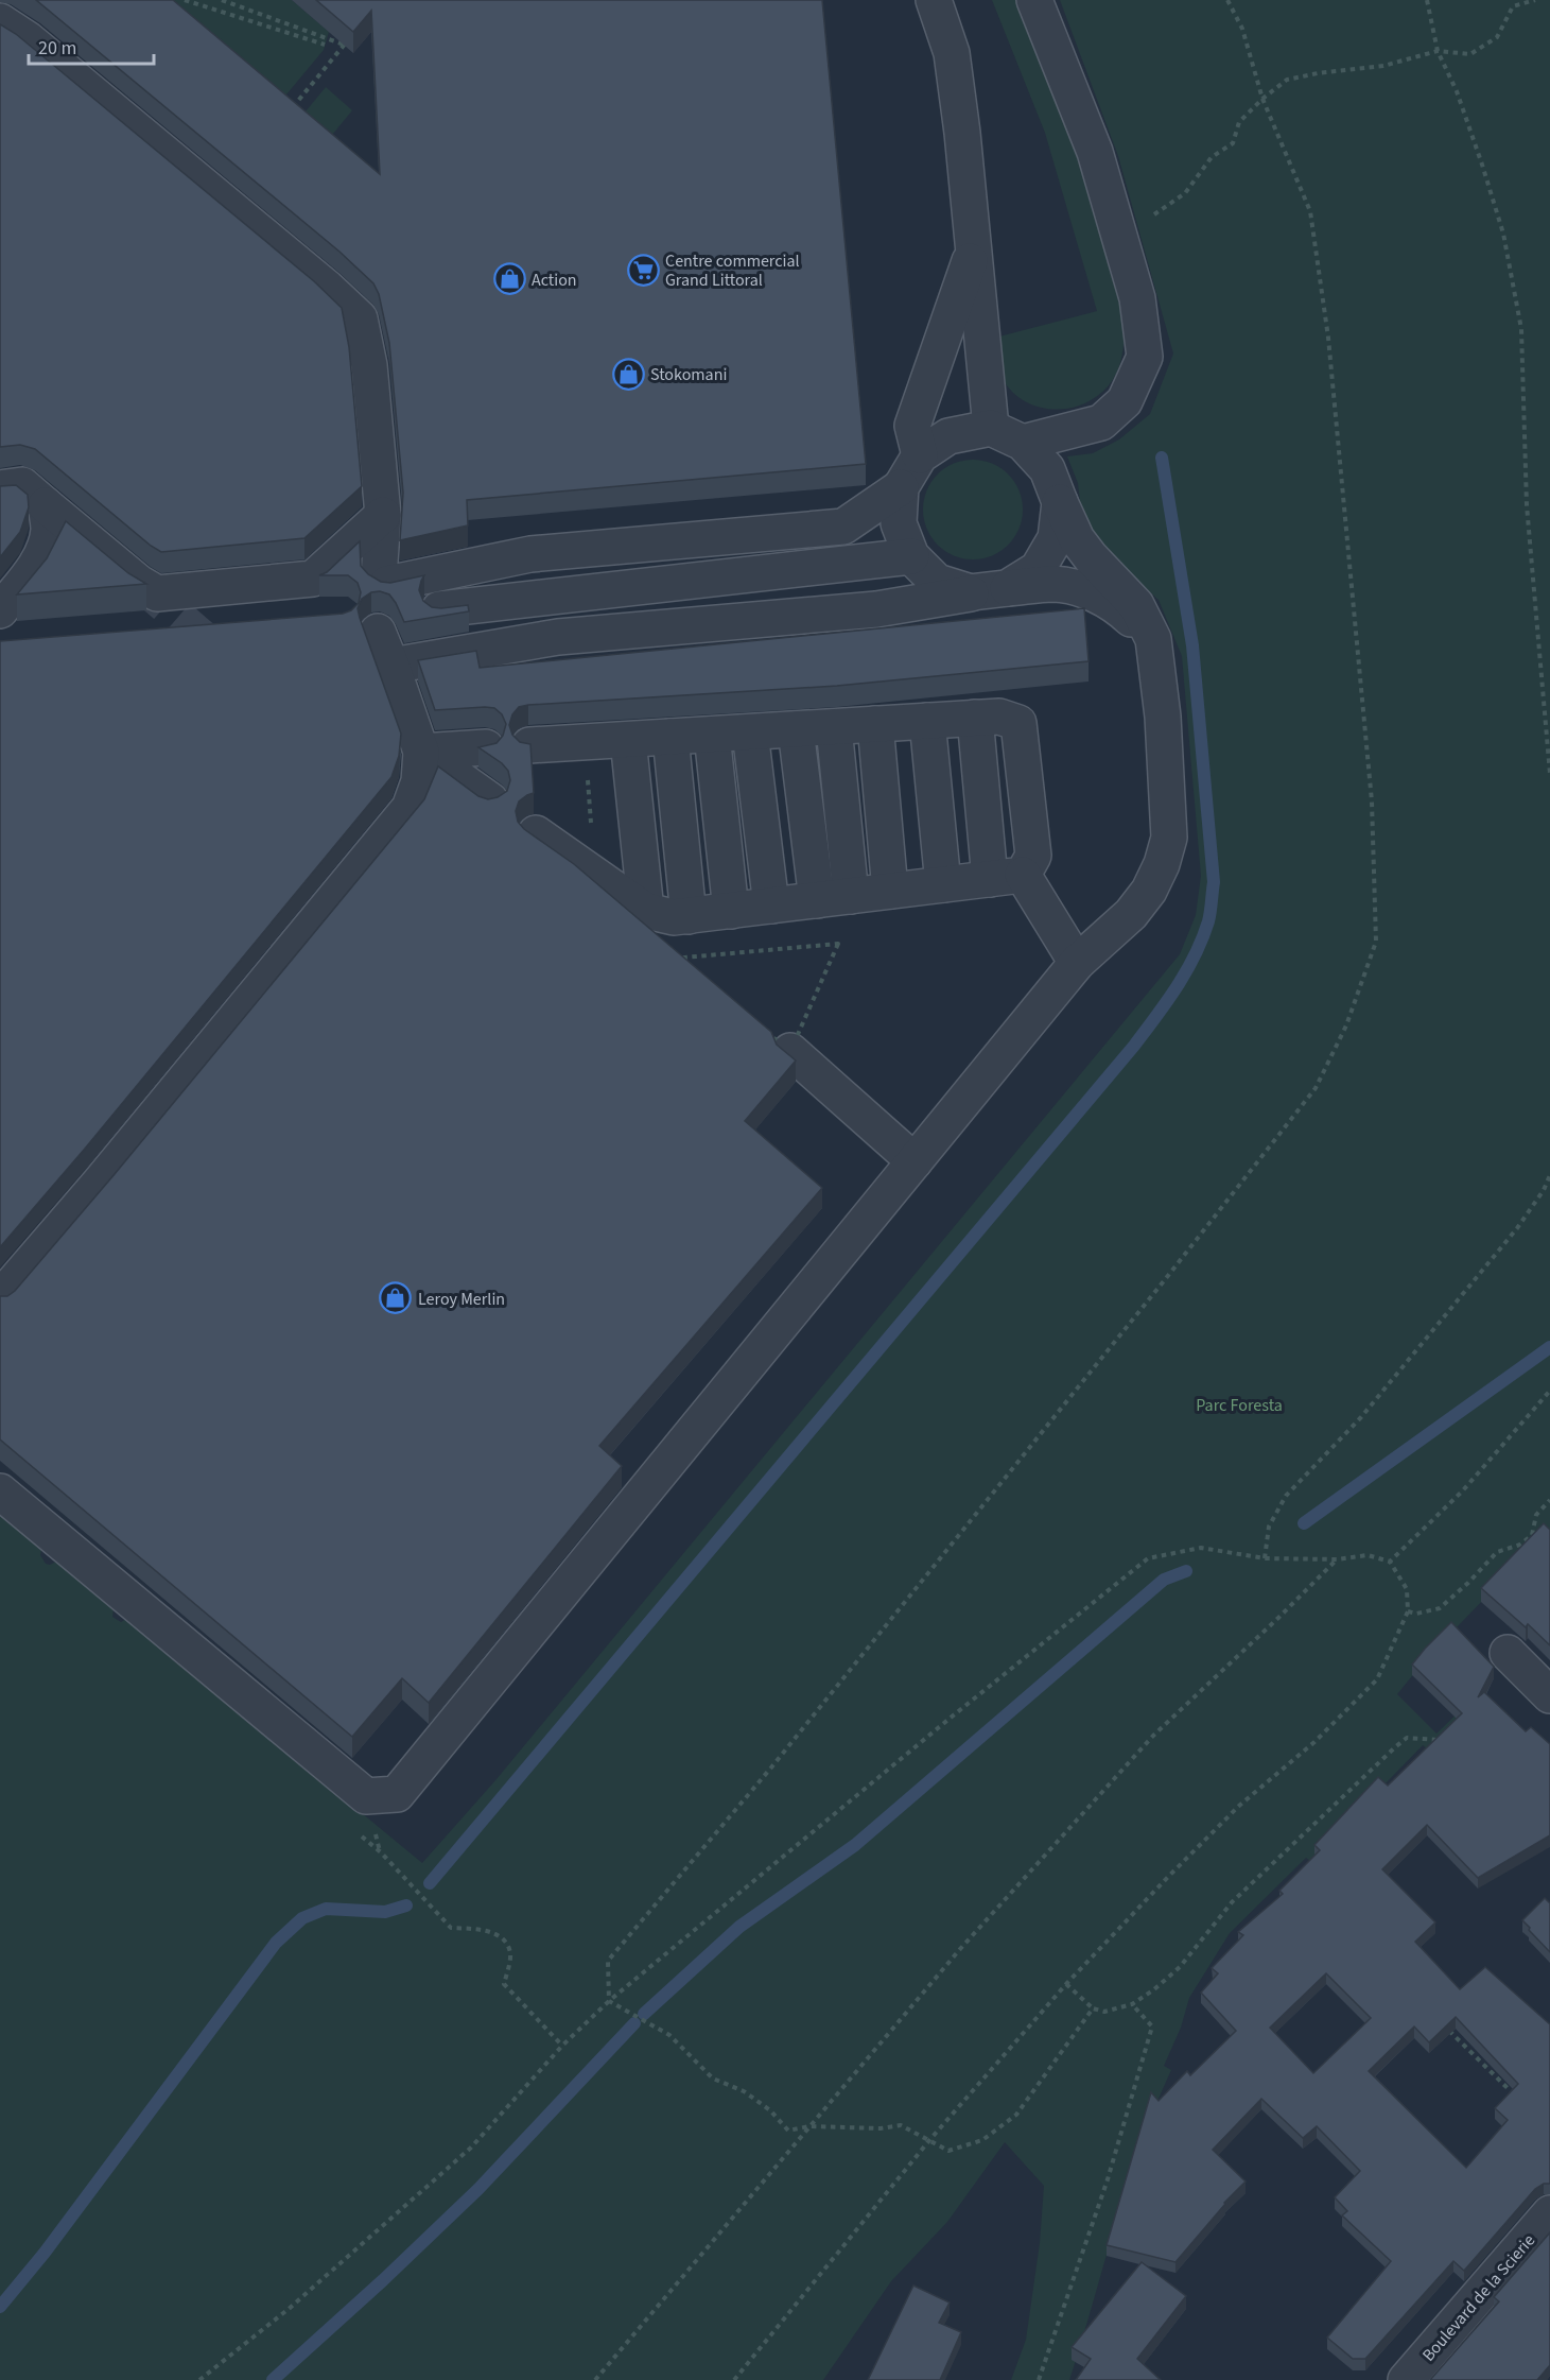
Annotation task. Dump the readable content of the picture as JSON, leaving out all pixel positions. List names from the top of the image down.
{
  "streets": {
    "street": ["Boulevard de la Scierie"]
  },
  "parks": ["Parc Foresta"],
  "places": {
    "supermarket": ["Centre commercial Grand Littoral"],
    "shop": ["Action", "Stokomani", "Leroy Merlin"]
  },
  "scale_bar": "20 m"
}
